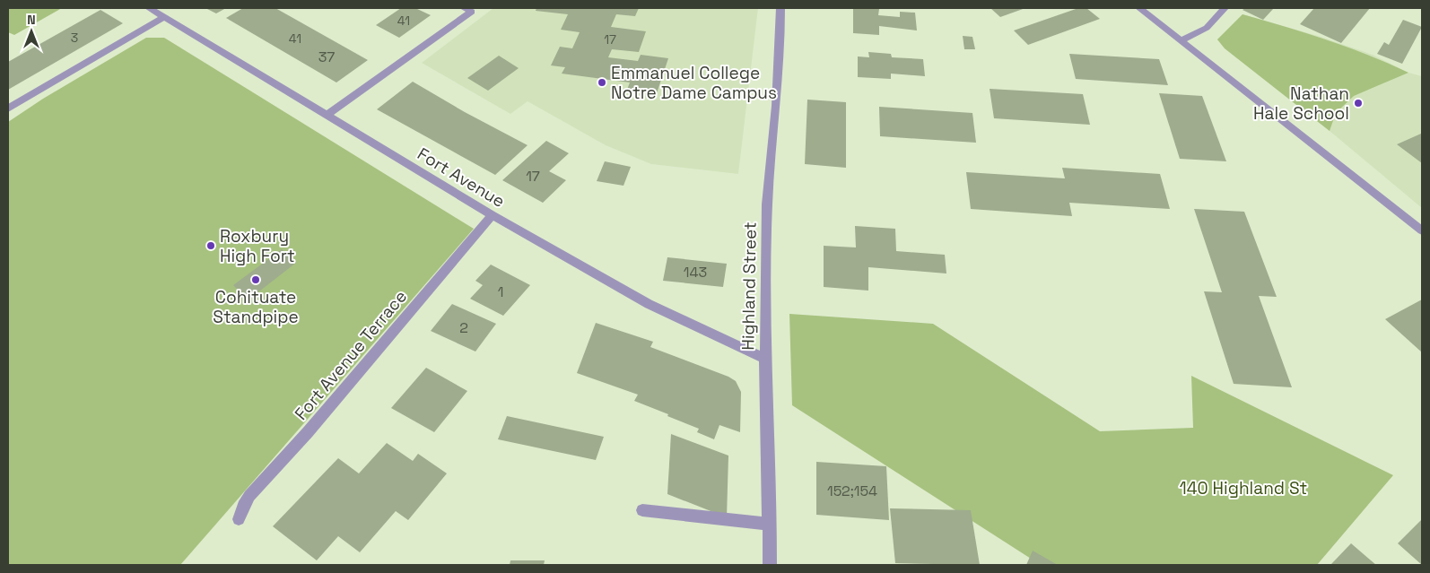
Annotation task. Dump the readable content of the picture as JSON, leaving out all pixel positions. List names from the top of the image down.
{
  "streets": {
    "street": ["Fort Avenue", "Highland Street", "Fort Avenue Terrace"]
  },
  "crossings": [
    ["Fort Avenue", "Highland Street"],
    ["Fort Avenue", "Fort Avenue Terrace"]
  ],
  "parks": ["140 Highland St"],
  "places": [
    "Emmanuel College Notre Dame Campus",
    "Nathan Hale School",
    "Roxbury High Fort",
    "Cohituate Standpipe"
  ],
  "house_numbers": [
    "41",
    "3",
    "41",
    "17",
    "37",
    "17",
    "143",
    "1",
    "2",
    "152;154"
  ],
  "north": "top"
}
